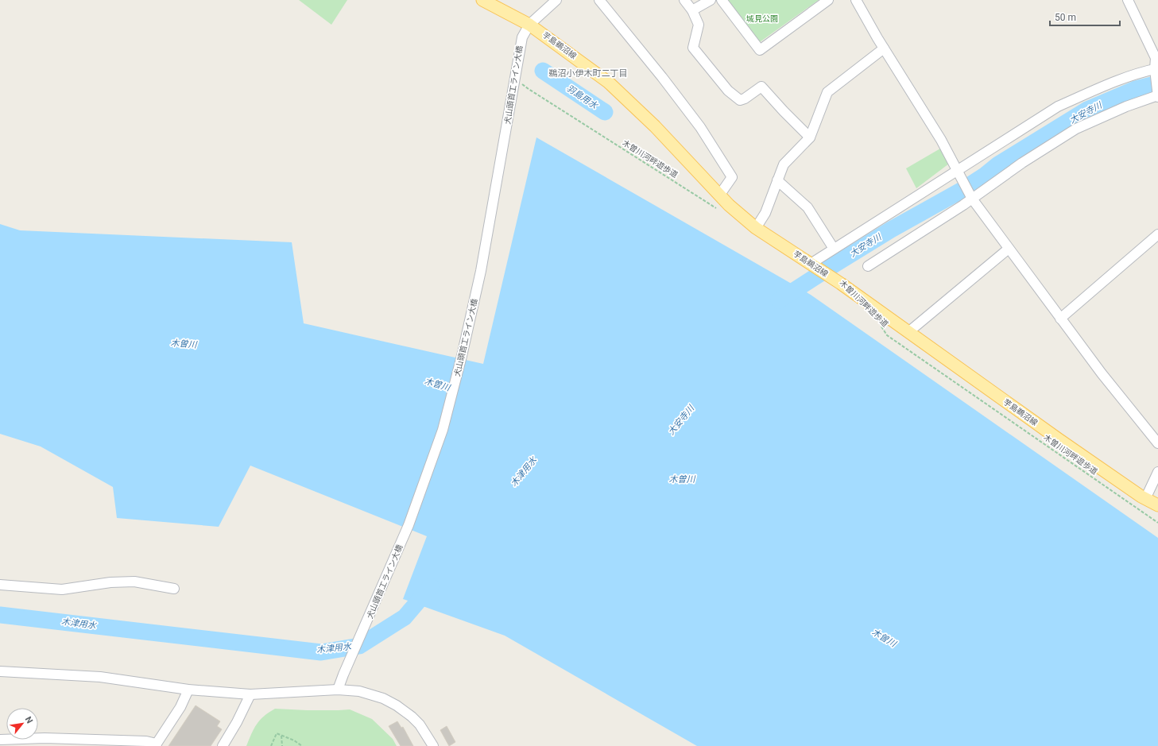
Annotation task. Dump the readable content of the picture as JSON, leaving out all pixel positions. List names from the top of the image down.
{
  "streets": {
    "main road": ["芋島鵜沼線"],
    "street": ["犬山頭首工ライン大橋"],
    "path": ["木曽川河畔遊歩道"]
  },
  "crossings": [
    ["芋島鵜沼線", "犬山頭首工ライン大橋"]
  ],
  "districts": ["鵜沼小伊木町二丁目"],
  "water": [
    "羽島用水",
    "大安寺川",
    "木曽川",
    "木津用水"
  ],
  "parks": ["城見公園"],
  "scale_bar": "50 m",
  "north": "top right"
}
